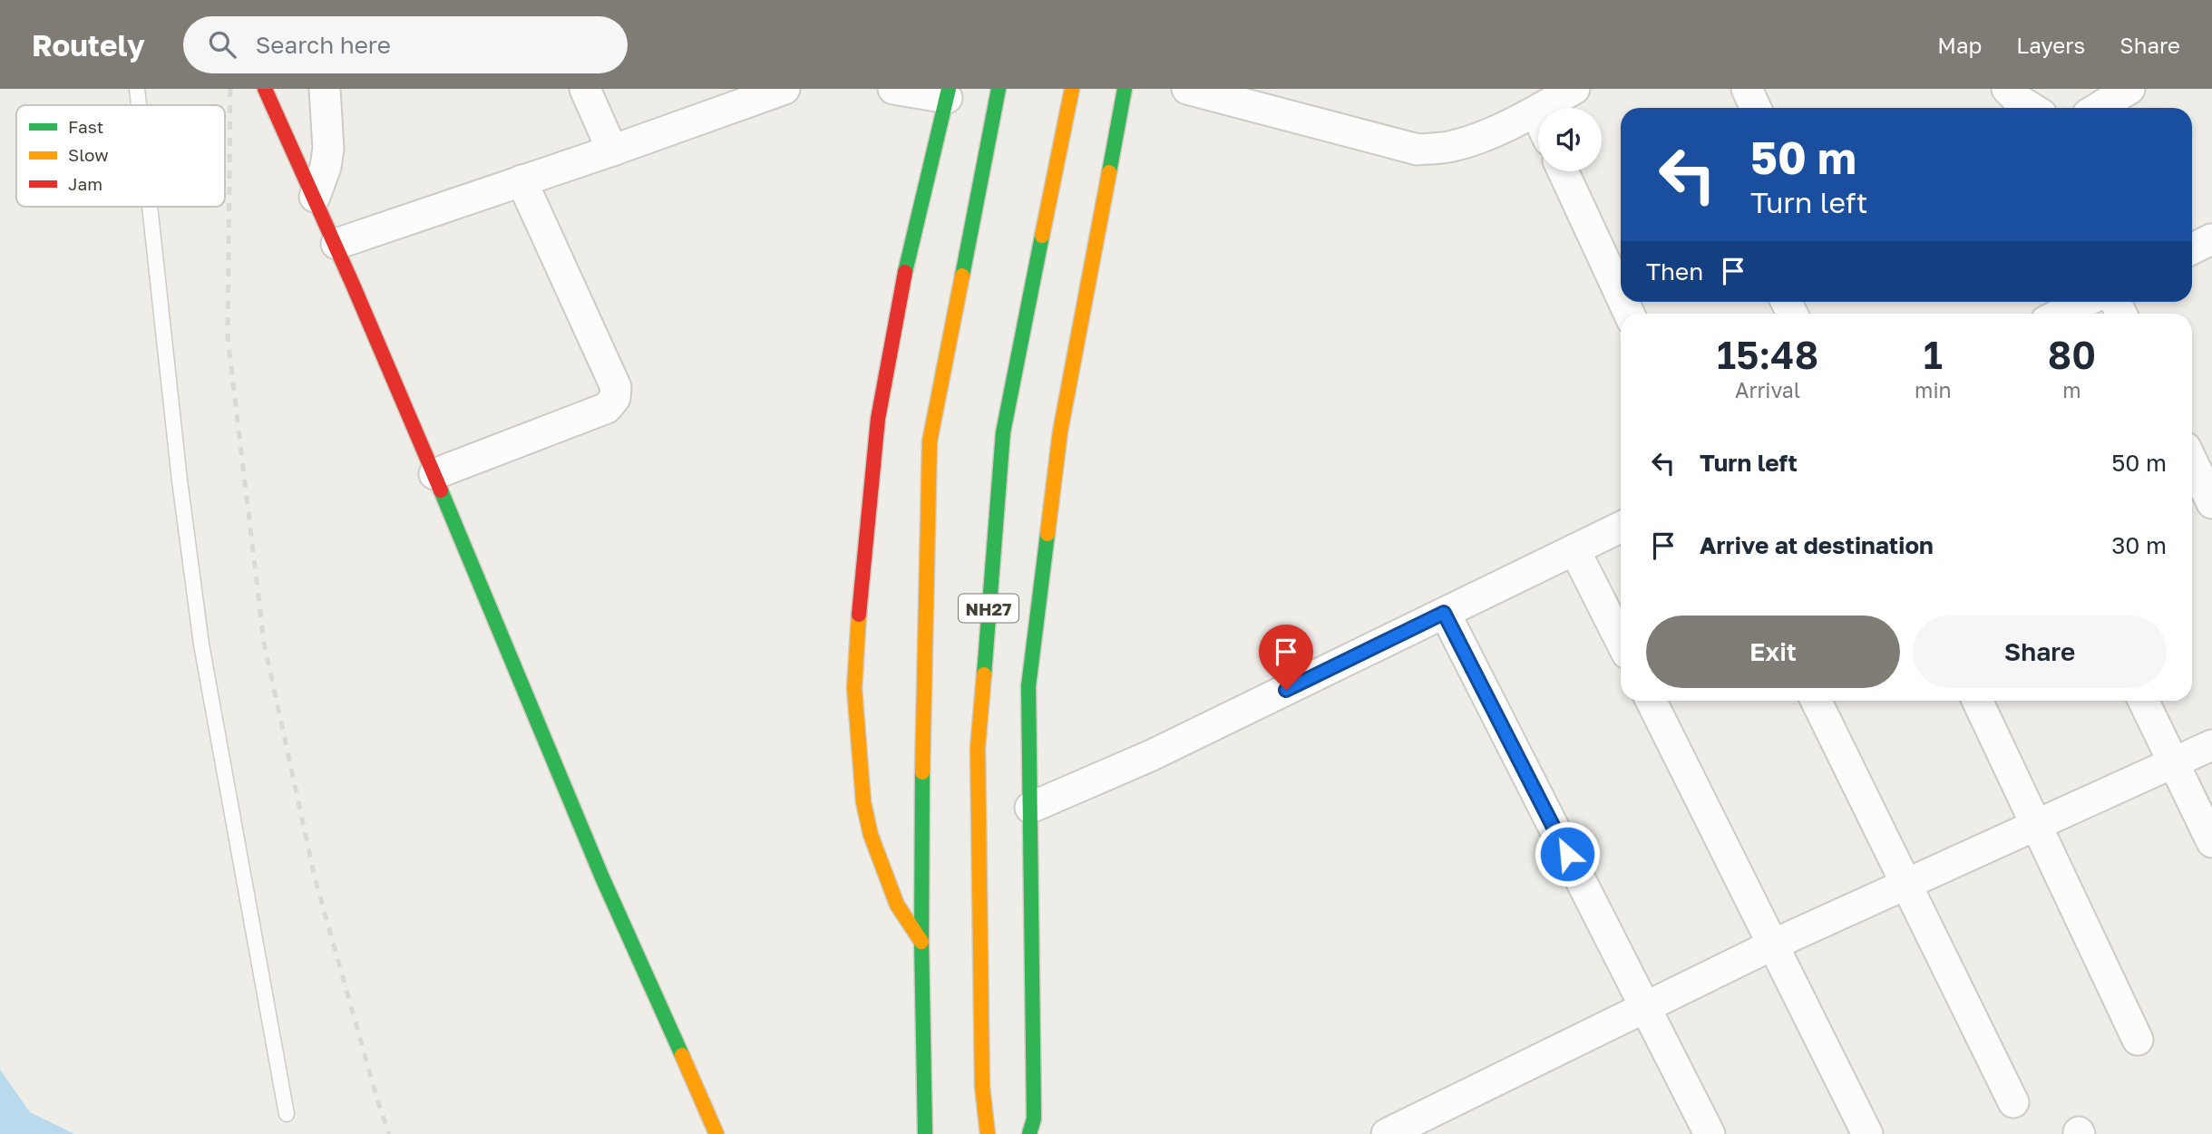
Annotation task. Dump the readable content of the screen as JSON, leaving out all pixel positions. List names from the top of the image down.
{
  "streets": {
    "main road": ["NH27"]
  },
  "legend": ["Fast", "Slow", "Jam"],
  "page": {
    "header": "Routely",
    "search": "Search here",
    "nav": ["Map", "Layers", "Share"],
    "turn": ["50 m", "Turn left"],
    "then": "Then",
    "eta": [
      "15:48",
      "Arrival",
      "1",
      "min",
      "80",
      "m"
    ],
    "list": [
      {
        "name": "Turn left",
        "value": "50 m"
      },
      {
        "name": "Arrive at destination",
        "value": "30 m"
      }
    ],
    "buttons": ["Exit", "Share"]
  }
}
